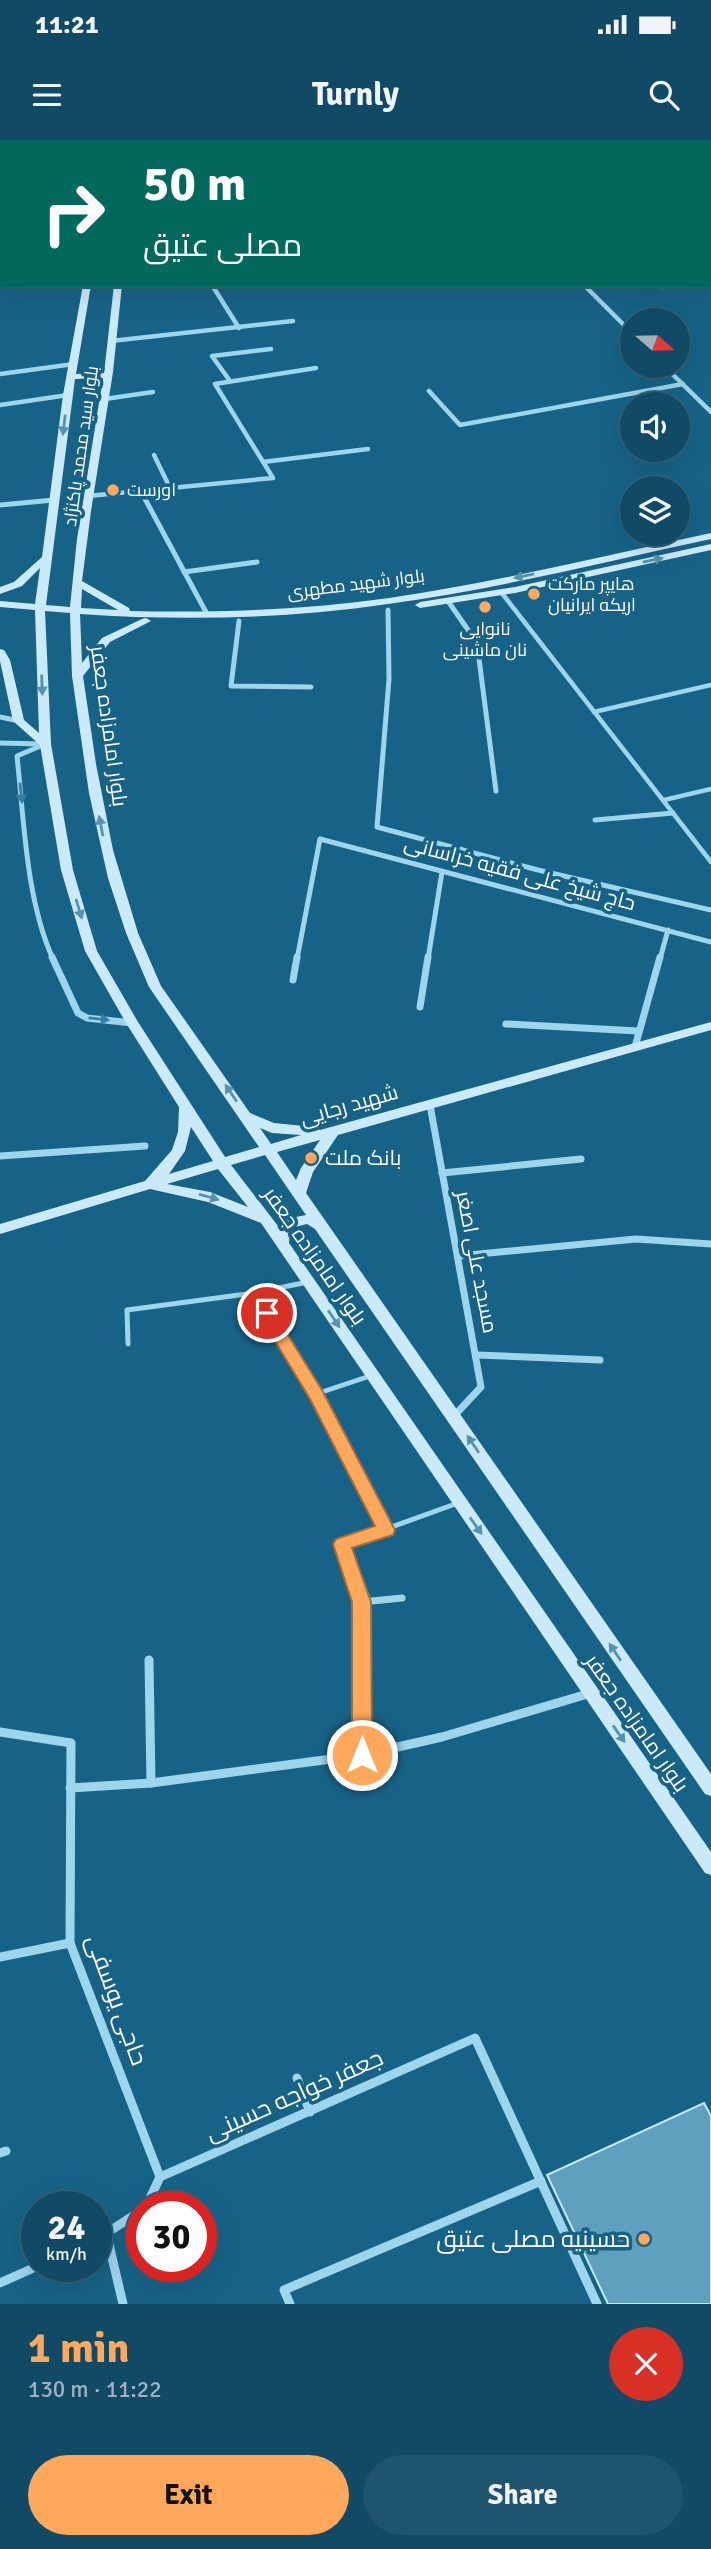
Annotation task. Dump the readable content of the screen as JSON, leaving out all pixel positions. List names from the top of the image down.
{
  "streets": {
    "main road": [
      "بلوار سید محمد پاکنژاد",
      "بلوار شهید مطهری",
      "بلوار امامزاده جعفر",
      "شهید رجایی"
    ],
    "street": [
      "حاج شیخ علی فقیه خراسانی",
      "مسجد علی اصغر",
      "حاجی یوسفی",
      "جعفر خواجه حسینی"
    ]
  },
  "crossings": [
    ["بلوار سید محمد پاکنژاد", "بلوار شهید مطهری"],
    ["بلوار سید محمد پاکنژاد", "بلوار امامزاده جعفر"],
    ["بلوار شهید مطهری", "بلوار امامزاده جعفر"],
    ["بلوار شهید مطهری", "حاج شیخ علی فقیه خراسانی"],
    ["بلوار امامزاده جعفر", "شهید رجایی"],
    ["بلوار امامزاده جعفر", "مسجد علی اصغر"],
    ["شهید رجایی", "مسجد علی اصغر"],
    ["حاجی یوسفی", "جعفر خواجه حسینی"]
  ],
  "places": [
    "اورست",
    "هایپر مارکت اریکه ایرانیان",
    "نانوایی نان ماشینی",
    "بانک ملت",
    "حسینیه مصلی عتیق"
  ],
  "north": "right",
  "page": {
    "status": "11:21",
    "header": "Turnly",
    "turn": ["50 m", "مصلی عتیق"],
    "speed": "24 km/h",
    "limit": "30",
    "heading": ["1 min", "130 m · 11:22"],
    "buttons": ["Exit", "Share"]
  }
}
